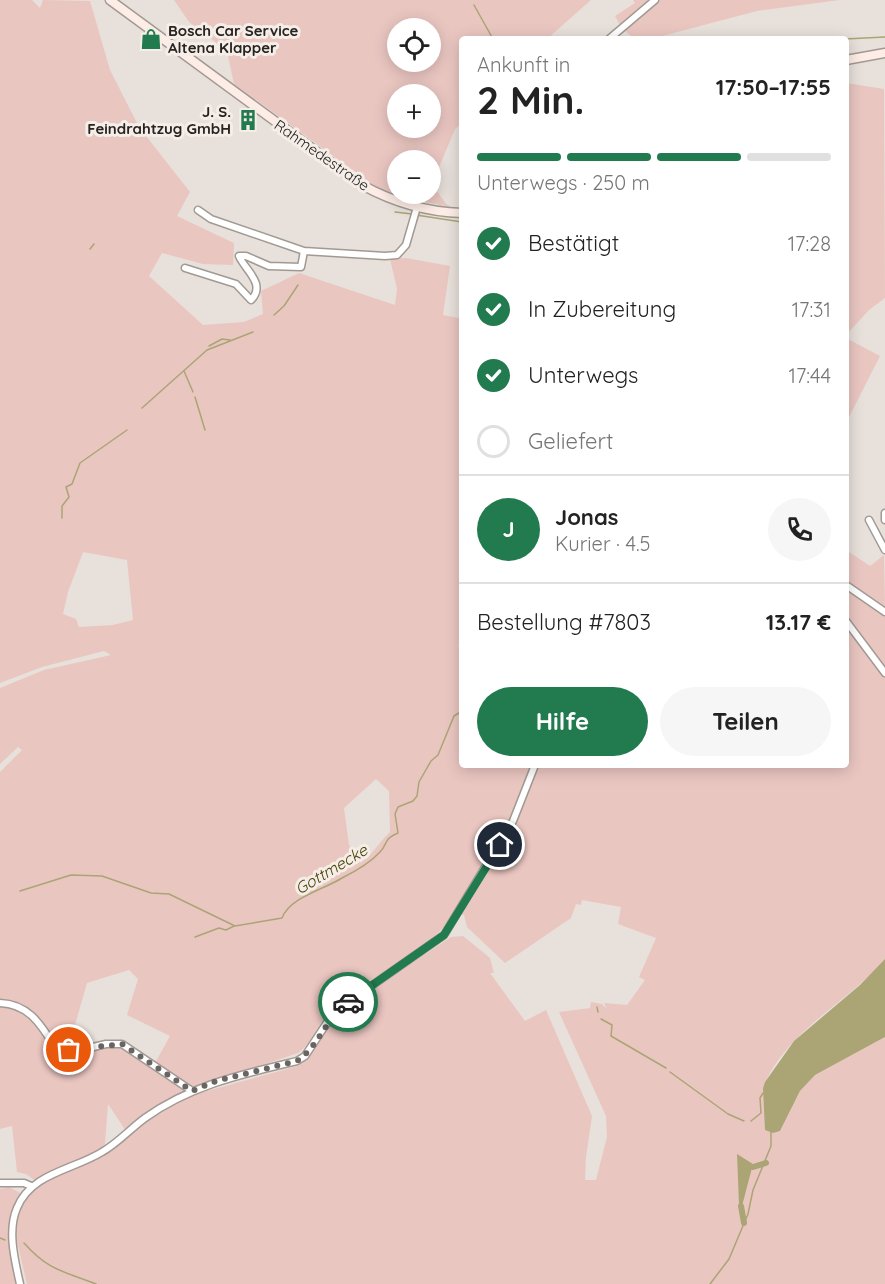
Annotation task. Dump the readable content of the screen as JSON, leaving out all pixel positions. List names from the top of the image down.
{
  "streets": {
    "main road": ["Rahmedestraße"]
  },
  "water": ["Gottmecke"],
  "places": {
    "shop": ["Bosch Car Service Altena Klapper"],
    "building": ["J. S. Feindrahtzug GmbH"]
  },
  "page": {
    "map_buttons": ["+", "−"],
    "heading": ["2 Min.", "Ankunft in", "17:50–17:55"],
    "panel": [
      "Jonas",
      "Kurier · 4.5",
      "Bestellung #7803",
      "13.17 €"
    ],
    "bar": "Unterwegs · 250 m",
    "list": [
      ["Bestätigt", "17:28"],
      ["In Zubereitung", "17:31"],
      ["Unterwegs", "17:44"],
      "Geliefert"
    ],
    "round": "J",
    "buttons": ["Hilfe", "Teilen"]
  }
}
